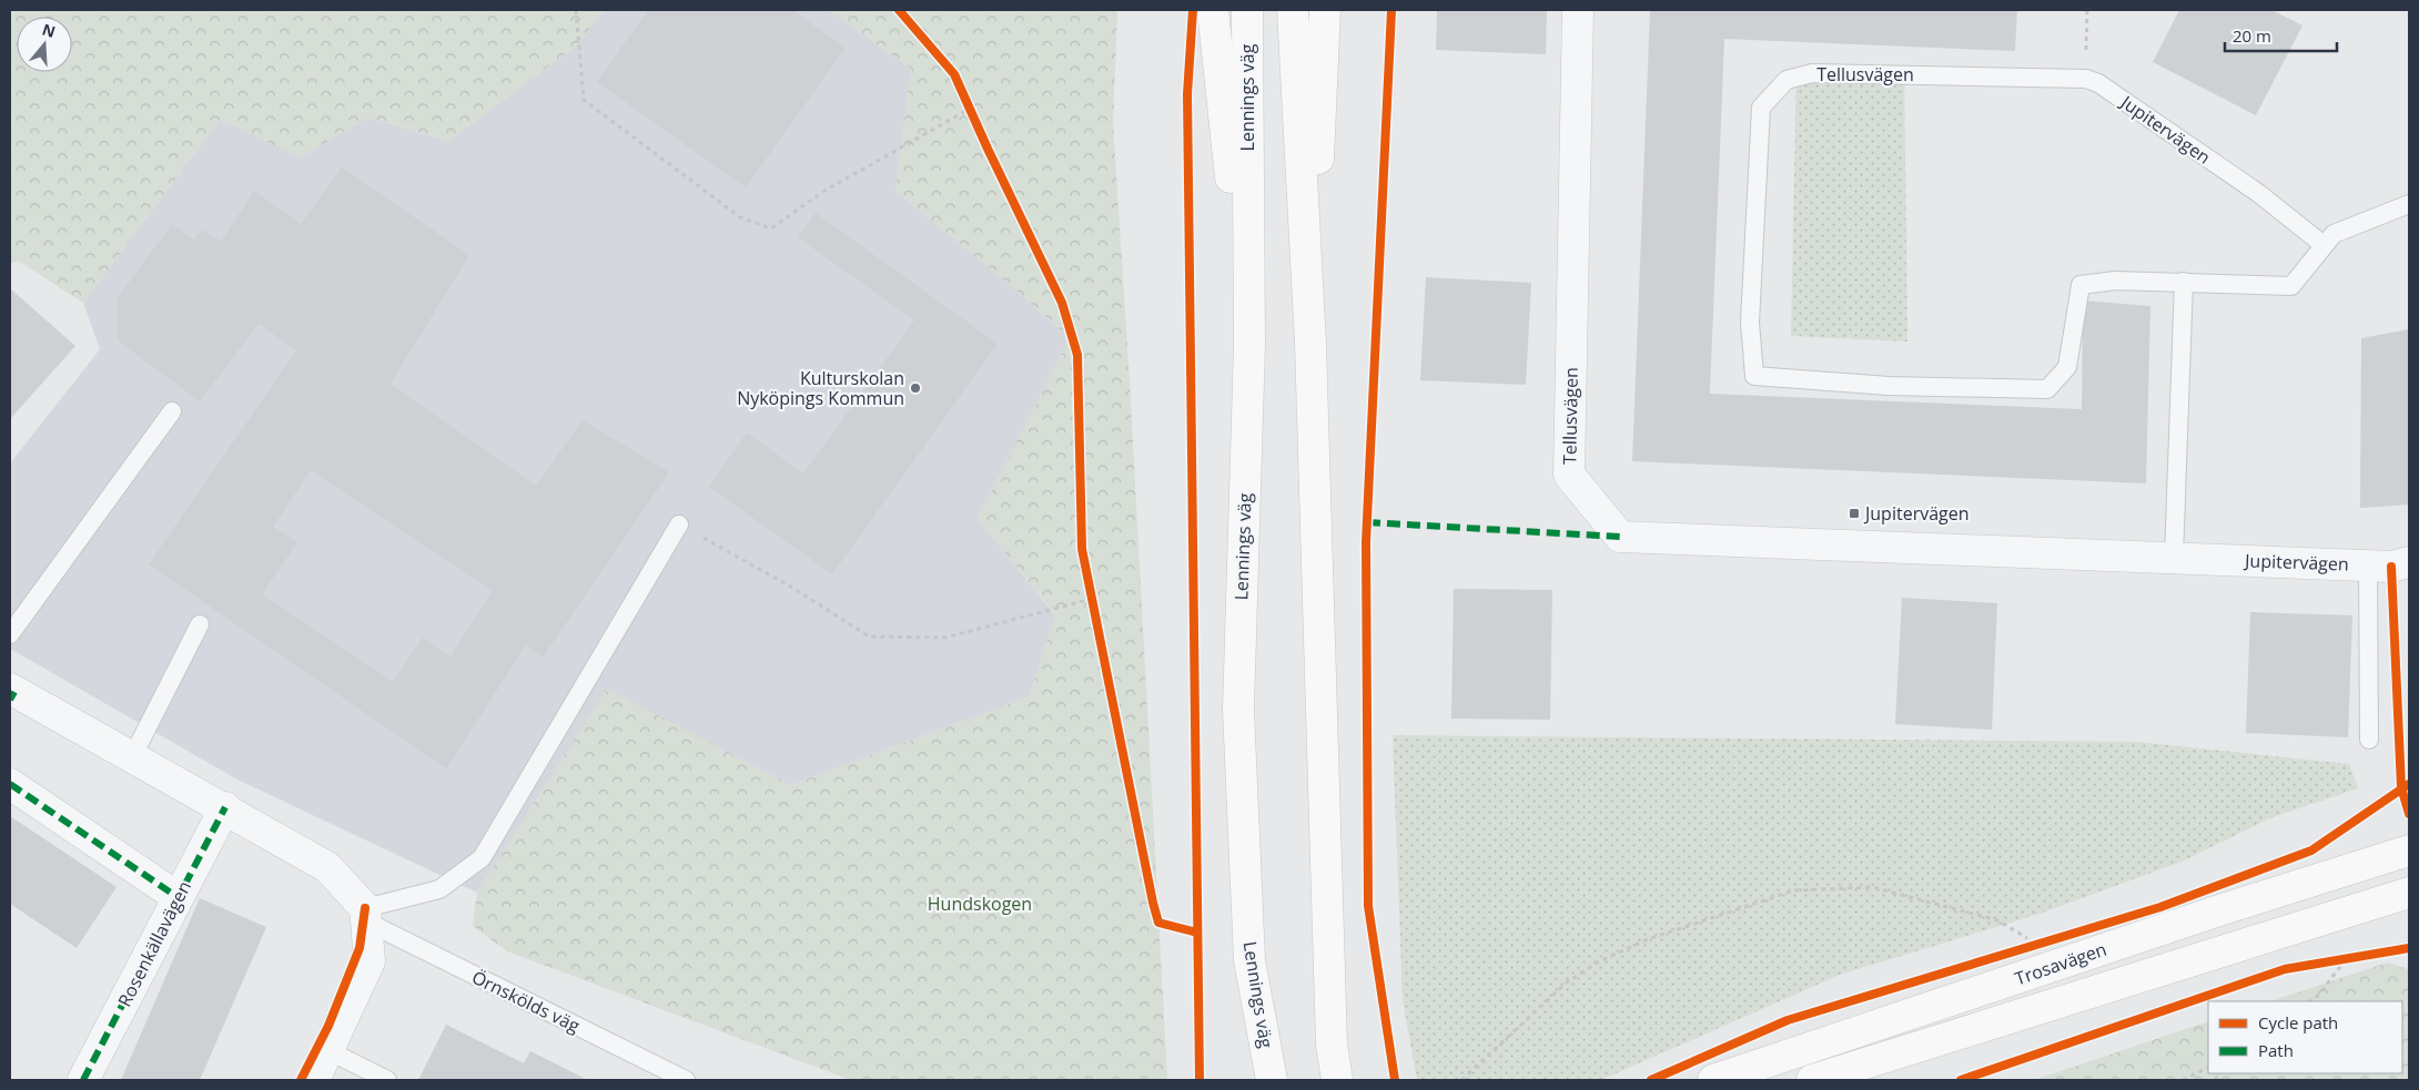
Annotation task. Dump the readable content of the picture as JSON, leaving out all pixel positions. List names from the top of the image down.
{
  "streets": {
    "main road": ["Lennings väg", "Trosavägen"],
    "street": ["Tellusvägen", "Jupitervägen", "Rosenkällavägen"],
    "lane": ["Örnskölds väg"]
  },
  "crossings": [
    ["Tellusvägen", "Jupitervägen"]
  ],
  "parks": ["Hundskogen"],
  "places": {
    "other": ["Kulturskolan Nyköpings Kommun"],
    "transit": ["Jupitervägen"]
  },
  "legend": ["Cycle path", "Path"],
  "scale_bar": "20 m",
  "north": "top"
}
